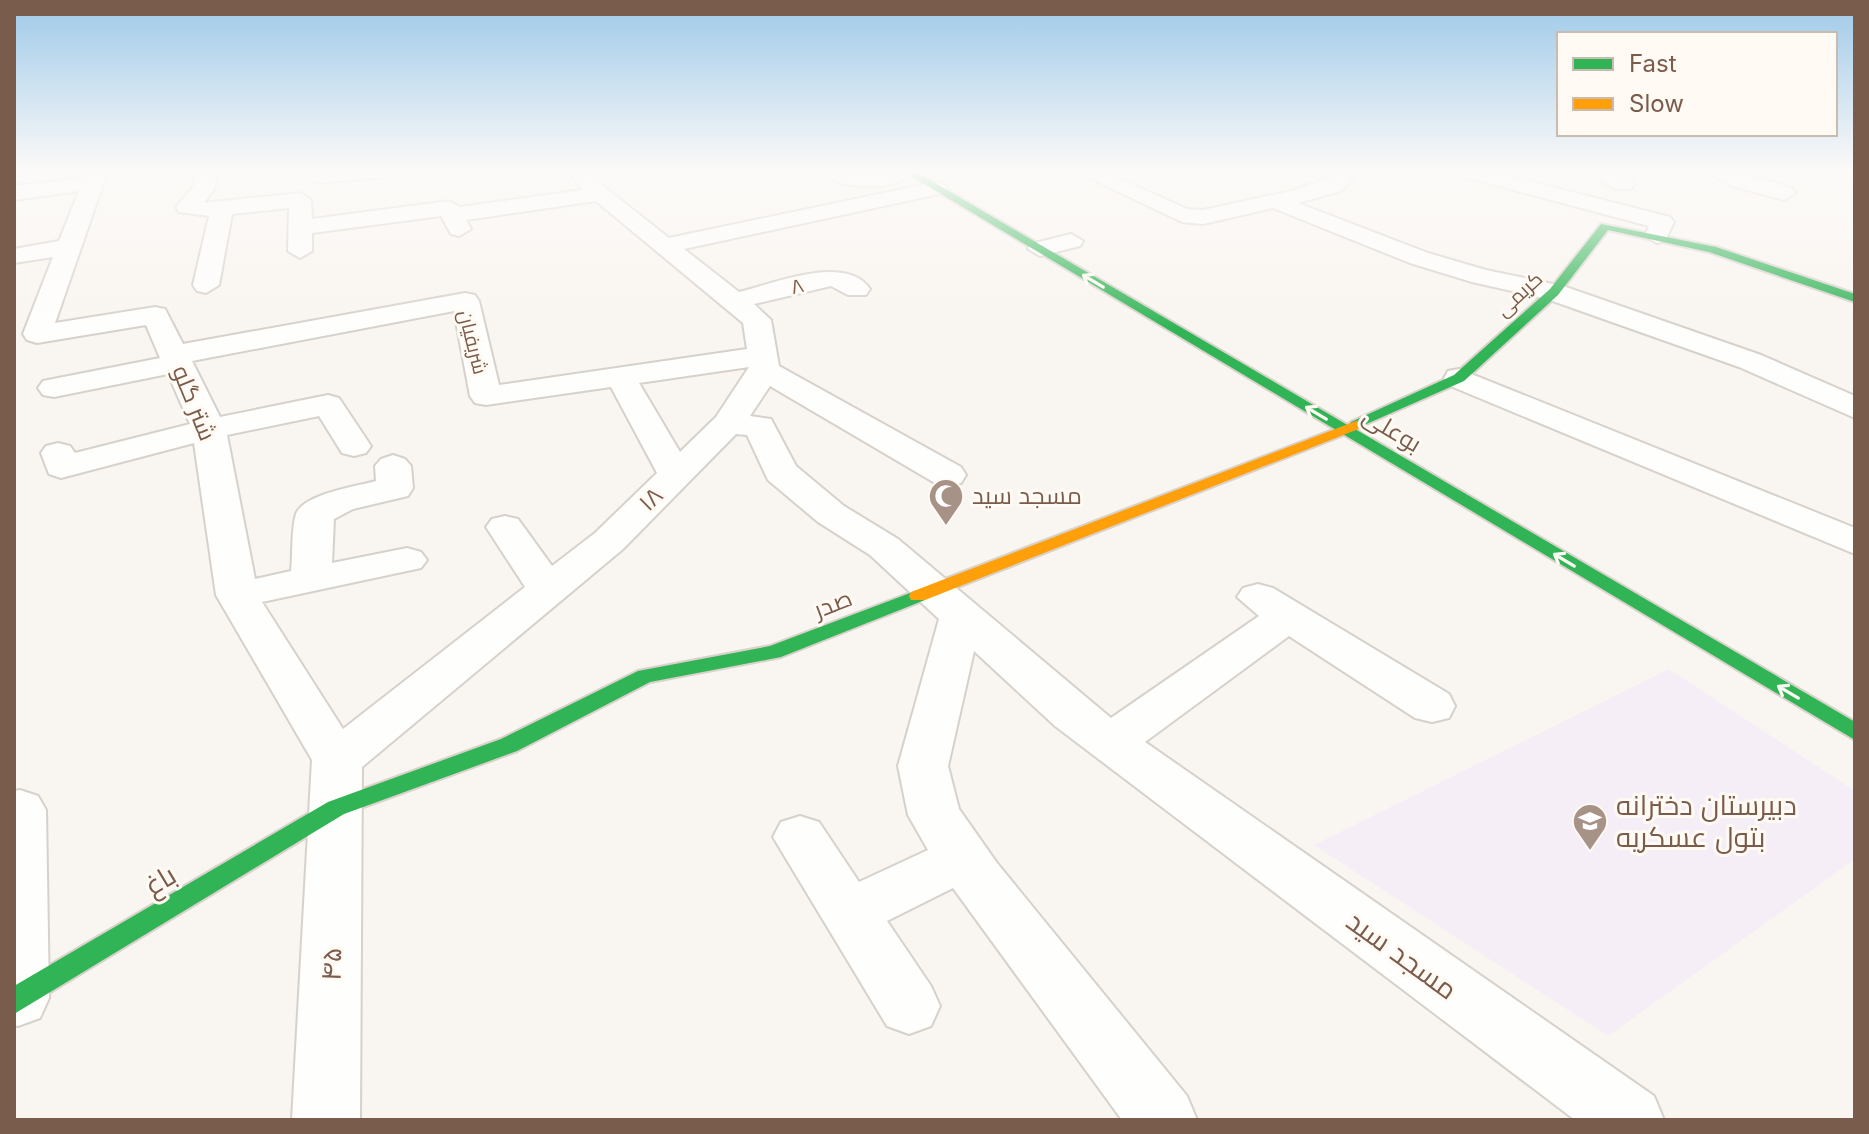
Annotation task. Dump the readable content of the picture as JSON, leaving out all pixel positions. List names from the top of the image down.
{
  "streets": {
    "street": [
      "۸",
      "کریمی",
      "شریفیان",
      "شتر گلو",
      "بوعلی",
      "۱۸",
      "صدر",
      "باغ",
      "مسجد سید",
      "۴۵"
    ]
  },
  "crossings": [
    ["کریمی", "بوعلی"],
    ["کریمی", "صدر"],
    ["شریفیان", "شتر گلو"],
    ["شریفیان", "۱۸"],
    ["شتر گلو", "۱۸"],
    ["شتر گلو", "صدر"],
    ["شتر گلو", "باغ"],
    ["شتر گلو", "۴۵"],
    ["بوعلی", "صدر"],
    ["۱۸", "صدر"],
    ["۱۸", "باغ"],
    ["۱۸", "مسجد سید"],
    ["۱۸", "۴۵"],
    ["صدر", "باغ"],
    ["صدر", "مسجد سید"],
    ["صدر", "۴۵"],
    ["باغ", "۴۵"]
  ],
  "places": {
    "mosque": ["مسجد سید"],
    "school or university": ["دبیرستان دخترانه بتول عسکریه"]
  },
  "legend": ["Fast", "Slow"]
}
